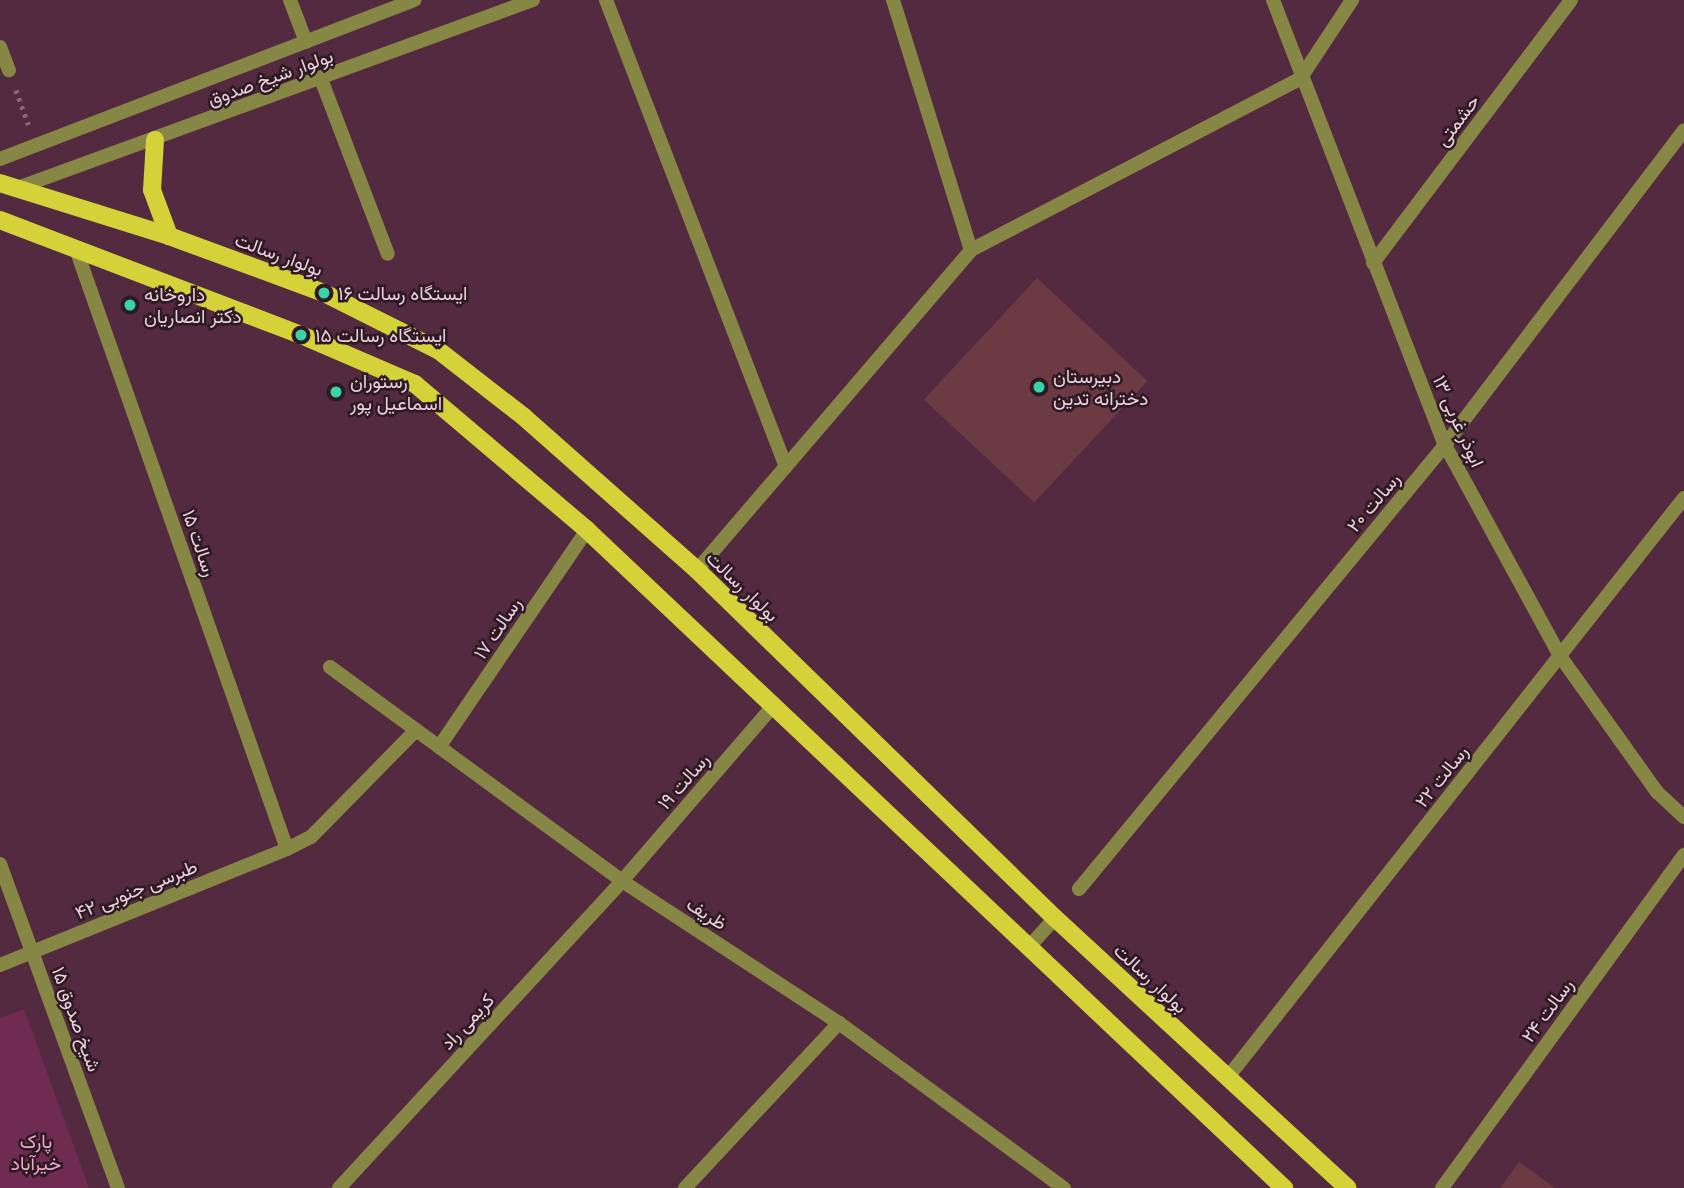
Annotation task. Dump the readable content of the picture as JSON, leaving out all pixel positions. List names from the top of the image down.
{
  "streets": {
    "main road": ["بولوار رسالت"],
    "street": [
      "بولوار شیخ صدوق",
      "حشمتی",
      "ابوذر غربی ۱۳",
      "رسالت ۲۰",
      "رسالت ۱۵",
      "رسالت ۱۷",
      "رسالت ۲۲",
      "رسالت ۱۹",
      "طبرسی جنوبی ۴۲",
      "ظریف",
      "رسالت ۲۴",
      "شیخ صدوق ۱۵",
      "کریمی راد"
    ]
  },
  "crossings": [
    ["بولوار شیخ صدوق", "بولوار رسالت"],
    ["حشمتی", "ابوذر غربی ۱۳"],
    ["بولوار رسالت", "رسالت ۲۲"],
    ["ابوذر غربی ۱۳", "رسالت ۲۰"],
    ["ابوذر غربی ۱۳", "رسالت ۲۲"],
    ["رسالت ۱۵", "طبرسی جنوبی ۴۲"],
    ["رسالت ۱۷", "ظریف"],
    ["رسالت ۱۹", "ظریف"],
    ["رسالت ۱۹", "کریمی راد"],
    ["طبرسی جنوبی ۴۲", "ظریف"],
    ["طبرسی جنوبی ۴۲", "شیخ صدوق ۱۵"],
    ["ظریف", "کریمی راد"]
  ],
  "parks": ["پارک خیرآباد"],
  "places": [
    "ایستگاه رسالت ۱۶",
    "داروخانه دکتر انصاریان",
    "ایستگاه رسالت ۱۵",
    "دبیرستان دخترانه تدین",
    "رستوران اسماعیل پور"
  ]
}
